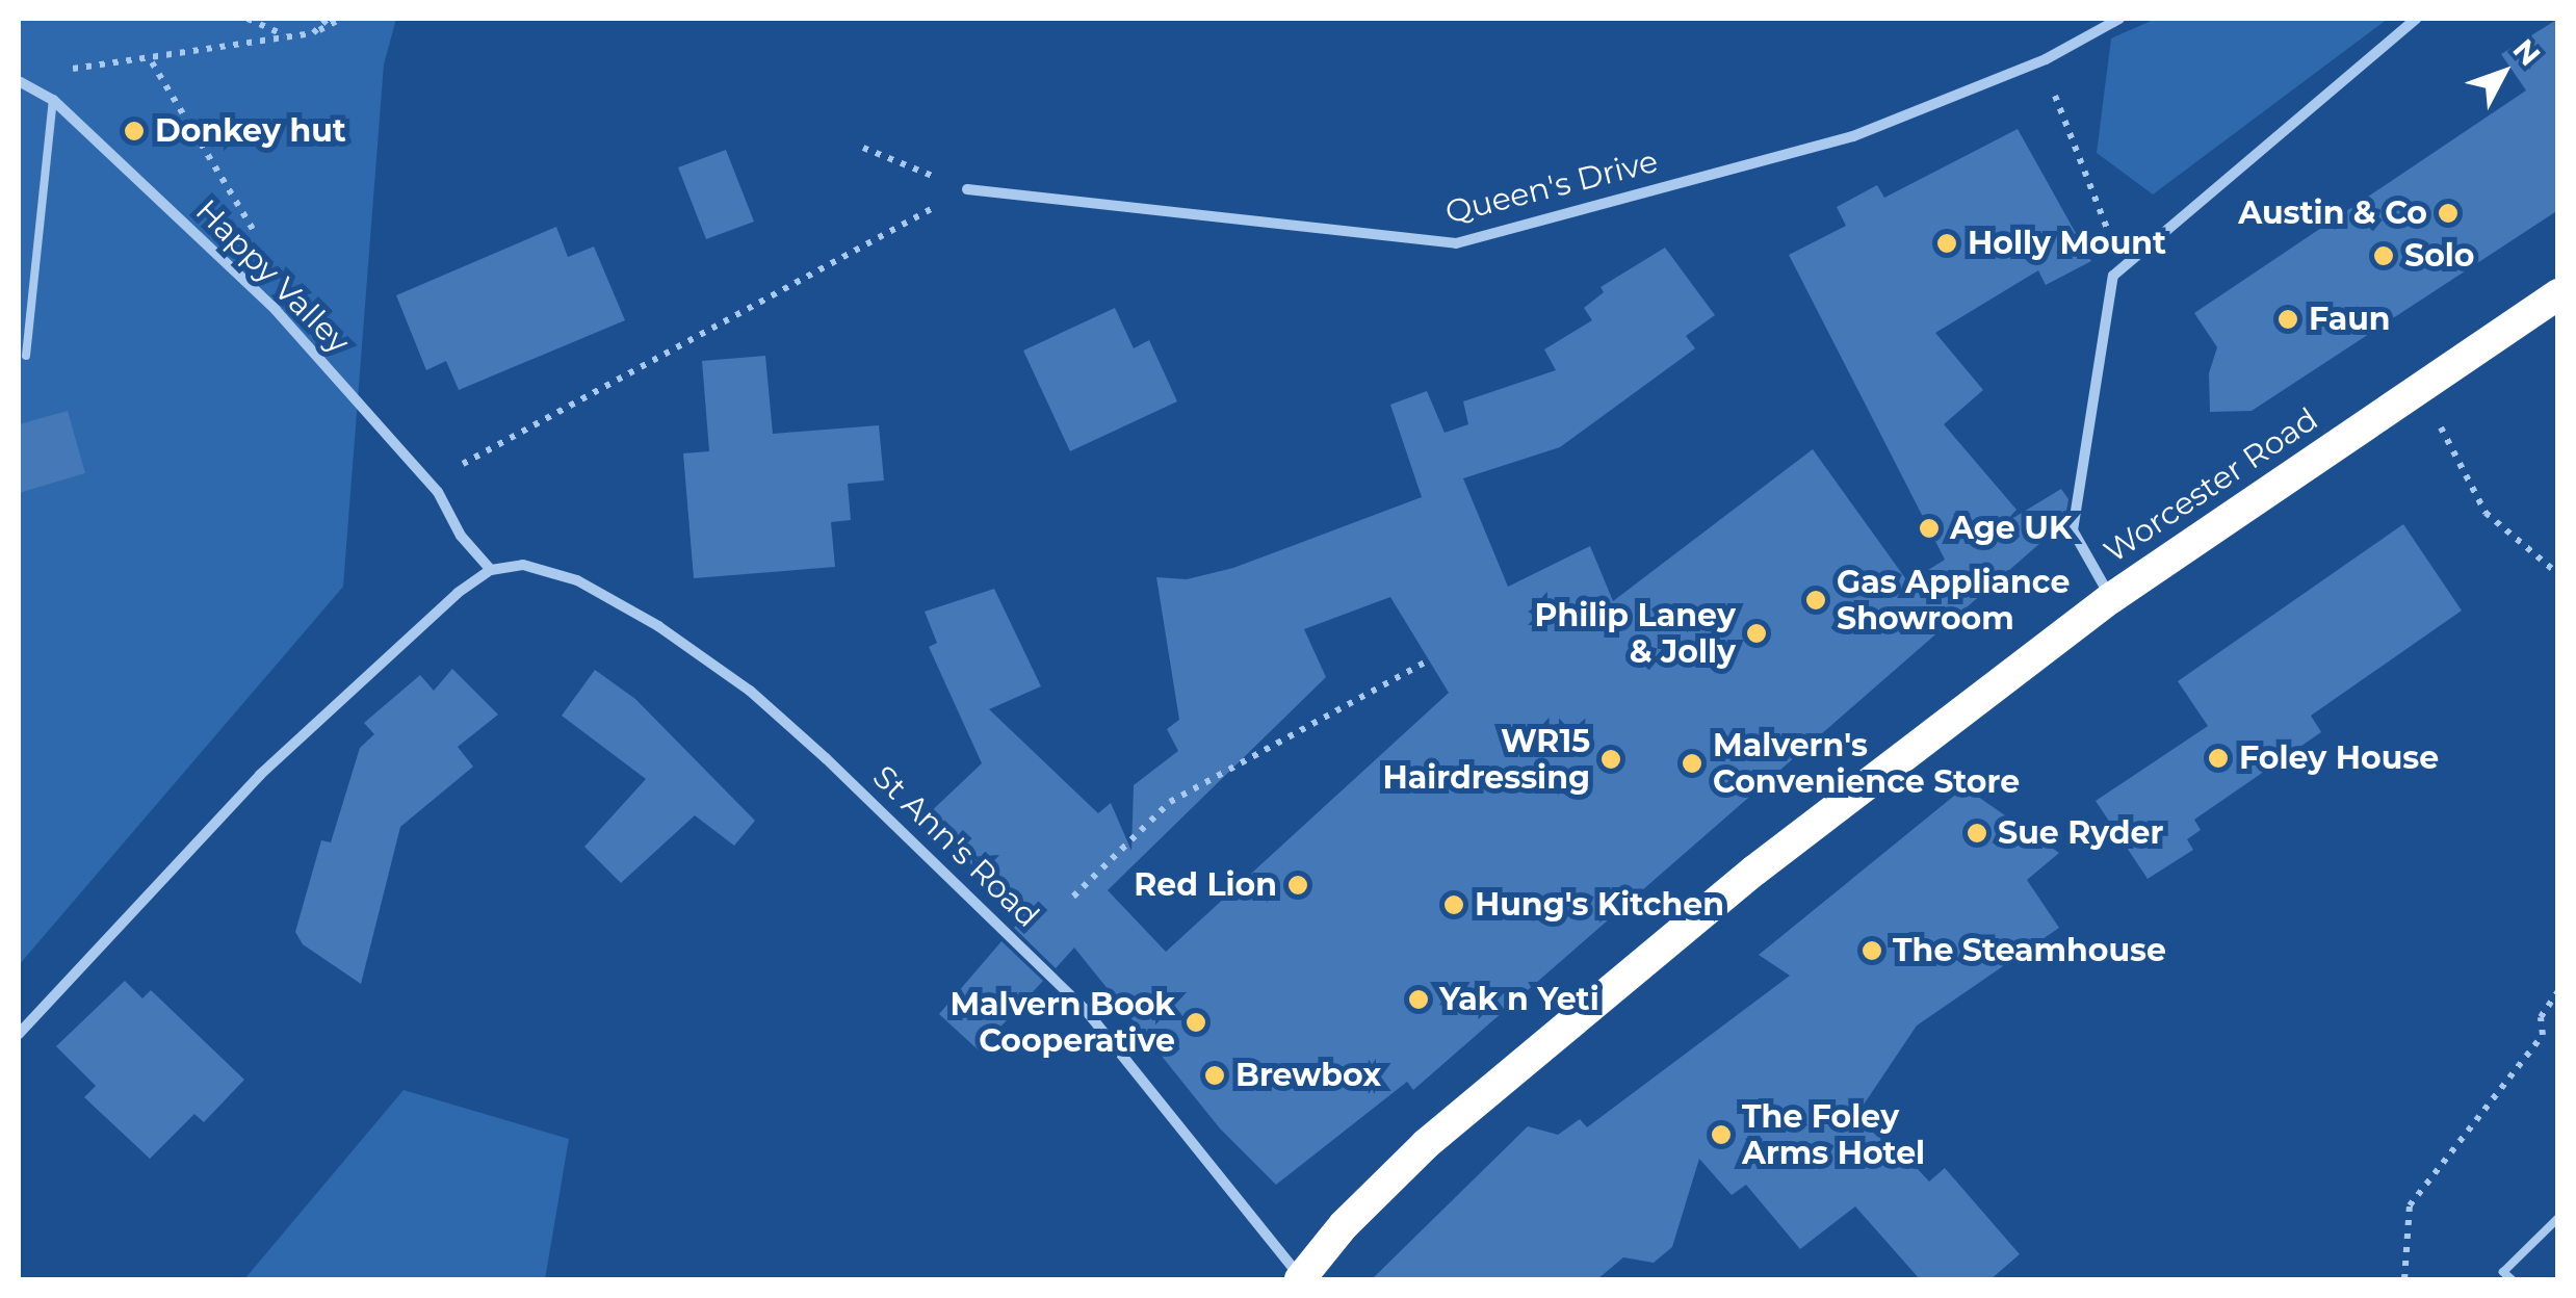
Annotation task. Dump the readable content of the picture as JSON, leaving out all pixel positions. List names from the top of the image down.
{
  "streets": {
    "highway": ["Worcester Road"],
    "street": ["Queen's Drive", "Happy Valley", "St Ann's Road"]
  },
  "crossings": [
    ["Happy Valley", "St Ann's Road"],
    ["Worcester Road", "St Ann's Road"]
  ],
  "places": [
    "Donkey hut",
    "Austin & Co",
    "Holly Mount",
    "Solo",
    "Faun",
    "Age UK",
    "Gas Appliance Showroom",
    "Philip Laney & Jolly",
    "Foley House",
    "WR15 Hairdressing",
    "Malvern's Convenience Store",
    "Sue Ryder",
    "Red Lion",
    "Hung's Kitchen",
    "The Steamhouse",
    "Yak n Yeti",
    "Malvern Book Cooperative",
    "Brewbox",
    "The Foley Arms Hotel"
  ],
  "north": "top right"
}
